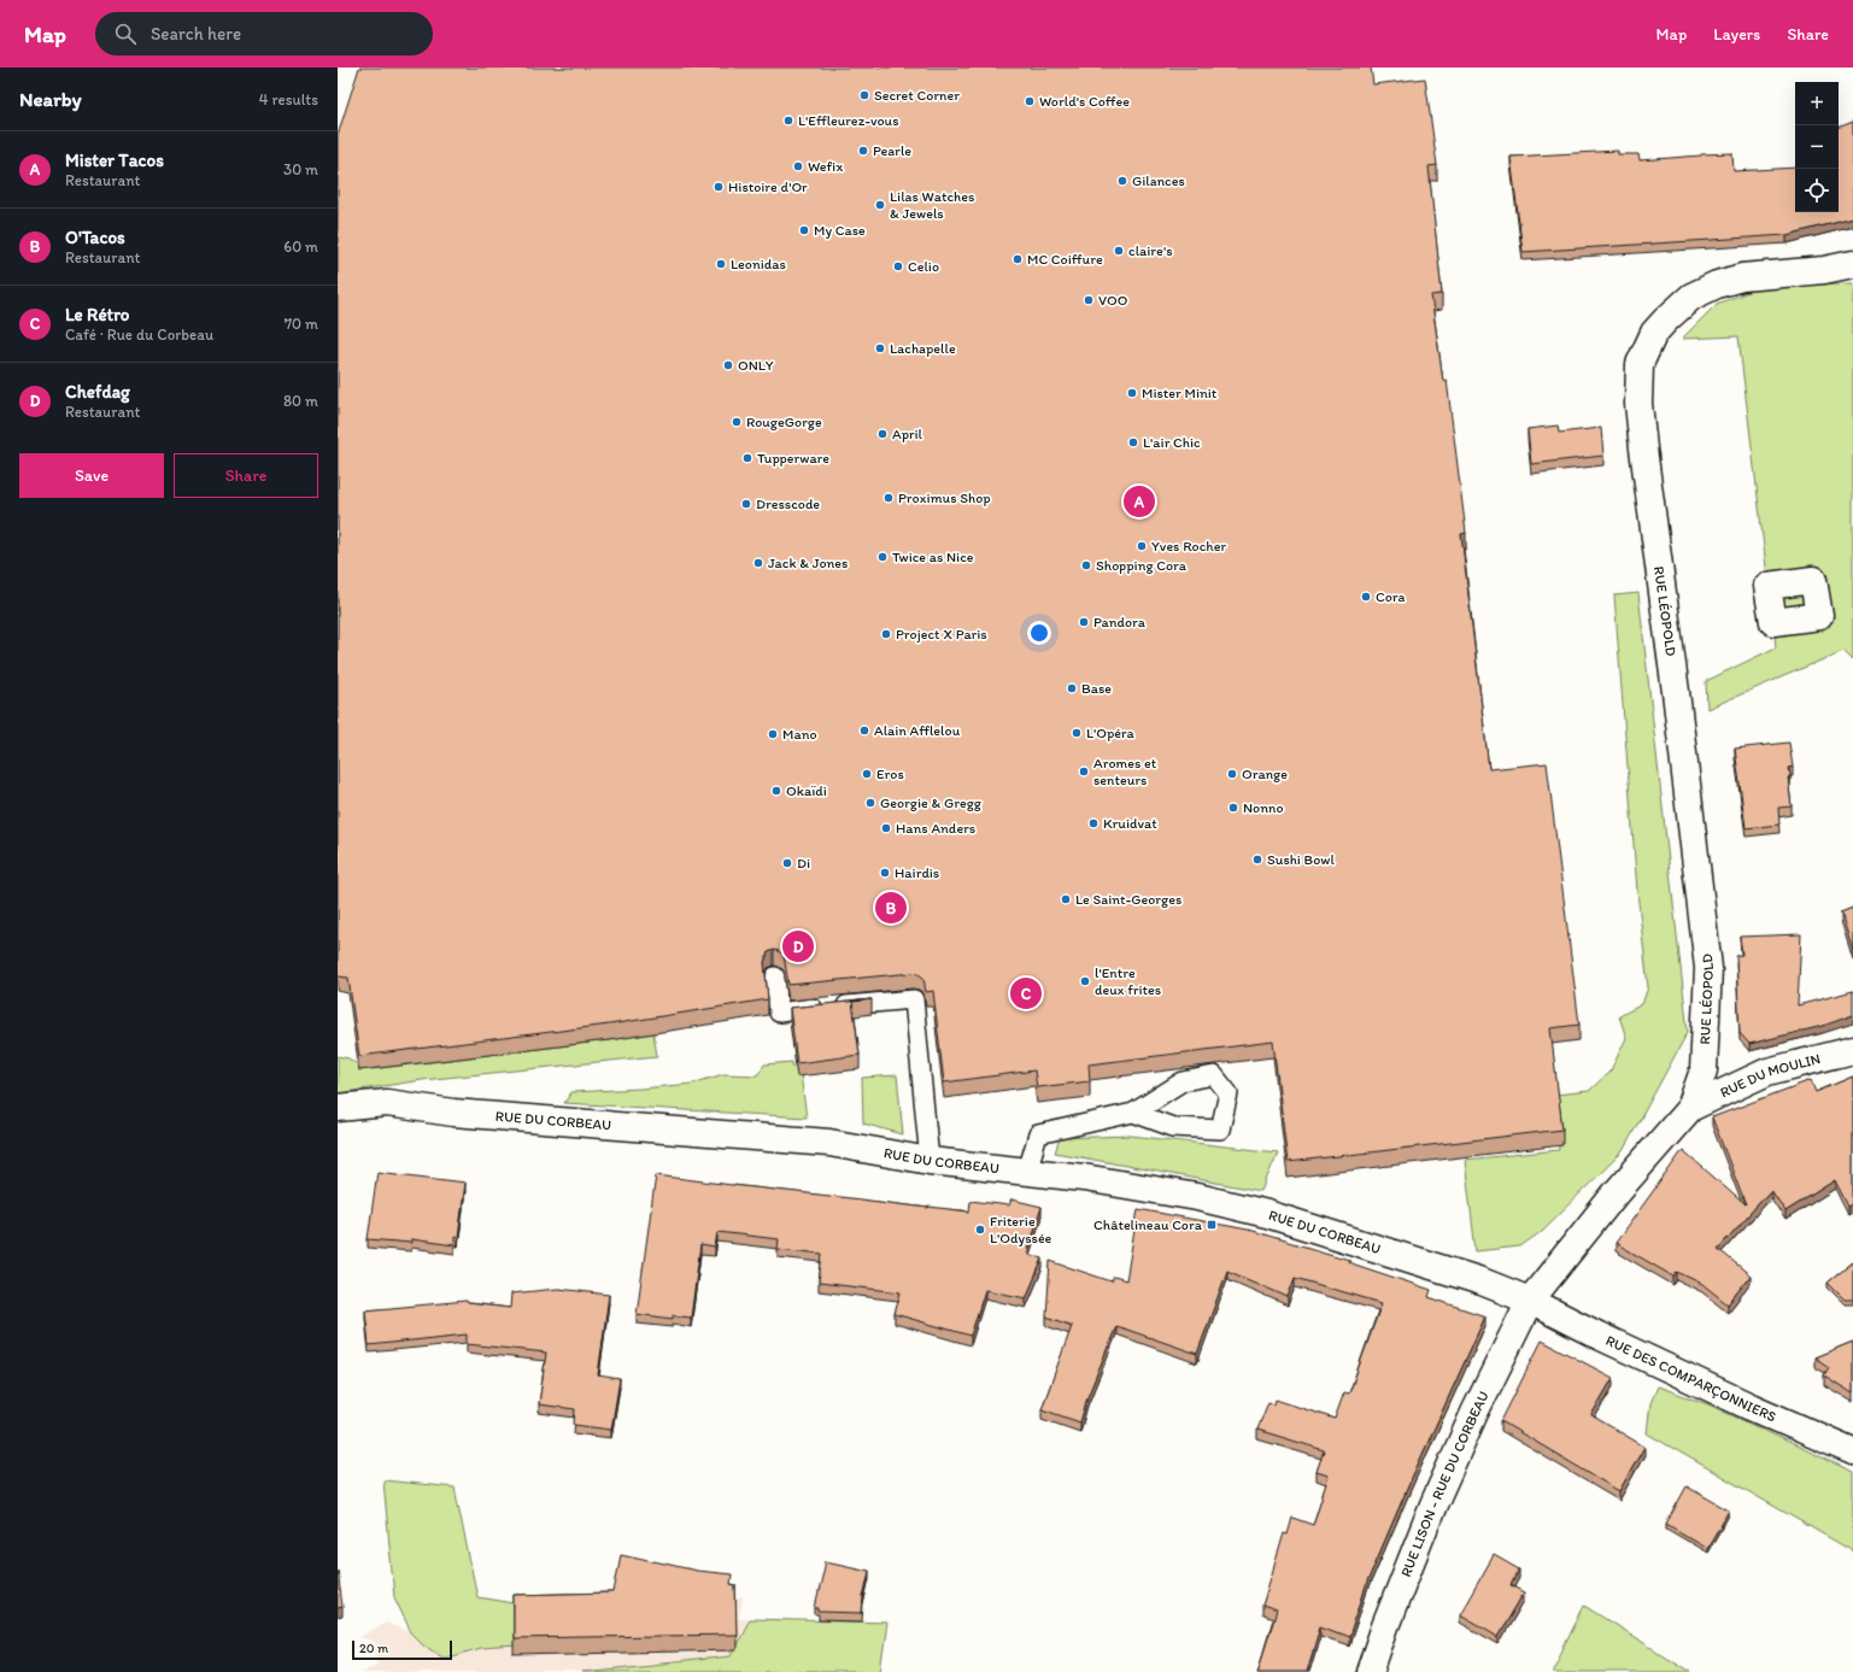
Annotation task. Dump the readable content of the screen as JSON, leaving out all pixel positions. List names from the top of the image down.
{
  "streets": {
    "street": [
      "RUE LÉOPOLD",
      "RUE DU MOULIN",
      "RUE DU CORBEAU",
      "RUE DES COMPARÇONNIERS",
      "RUE LISON - RUE DU CORBEAU"
    ]
  },
  "crossings": [
    ["RUE LÉOPOLD", "RUE DU MOULIN"],
    ["RUE LÉOPOLD", "RUE LISON - RUE DU CORBEAU"],
    ["RUE DU MOULIN", "RUE LISON - RUE DU CORBEAU"],
    ["RUE DU CORBEAU", "RUE DES COMPARÇONNIERS"],
    ["RUE DU CORBEAU", "RUE LISON - RUE DU CORBEAU"],
    ["RUE DES COMPARÇONNIERS", "RUE LISON - RUE DU CORBEAU"]
  ],
  "places": {
    "other": [
      "Secret Corner",
      "World's Coffee",
      "L'Effleurez-vous",
      "Pearle",
      "Wefix",
      "Gilances",
      "Histoire d'Or",
      "Lilas Watches & Jewels",
      "My Case",
      "claire's",
      "MC Coiffure",
      "Leonidas",
      "Celio",
      "VOO",
      "Lachapelle",
      "ONLY",
      "Mister Minit",
      "RougeGorge",
      "April",
      "L'air Chic",
      "Tupperware",
      "Proximus Shop",
      "Dresscode",
      "Yves Rocher",
      "Twice as Nice",
      "Jack & Jones",
      "Shopping Cora",
      "Cora",
      "Pandora",
      "Project X Paris",
      "Base",
      "Alain Afflelou",
      "L'Opéra",
      "Mano",
      "Aromes et senteurs",
      "Eros",
      "Orange",
      "Okaïdi",
      "Georgie & Gregg",
      "Nonno",
      "Kruidvat",
      "Hans Anders",
      "Sushi Bowl",
      "Di",
      "Hairdis",
      "Le Saint-Georges",
      "l'Entre deux frites",
      "Friterie L'Odyssée"
    ],
    "transit": ["Châtelineau Cora"]
  },
  "scale_bar": "20 m",
  "page": {
    "header": "Map",
    "search": "Search here",
    "nav": ["Map", "Layers", "Share"],
    "heading": ["Nearby", "4 results"],
    "map_buttons": ["+", "−"],
    "list": [
      {
        "mark": "A",
        "name": "Mister Tacos",
        "note": "Restaurant",
        "value": "30 m"
      },
      {
        "mark": "B",
        "name": "O'Tacos",
        "note": "Restaurant",
        "value": "60 m"
      },
      {
        "mark": "C",
        "name": "Le Rétro",
        "note": "Café · Rue du Corbeau",
        "value": "70 m"
      },
      {
        "mark": "D",
        "name": "Chefdag",
        "note": "Restaurant",
        "value": "80 m"
      }
    ],
    "buttons": ["Save", "Share"],
    "pins": [
      "A",
      "B",
      "D",
      "C"
    ],
    "scale": "20 m"
  }
}
